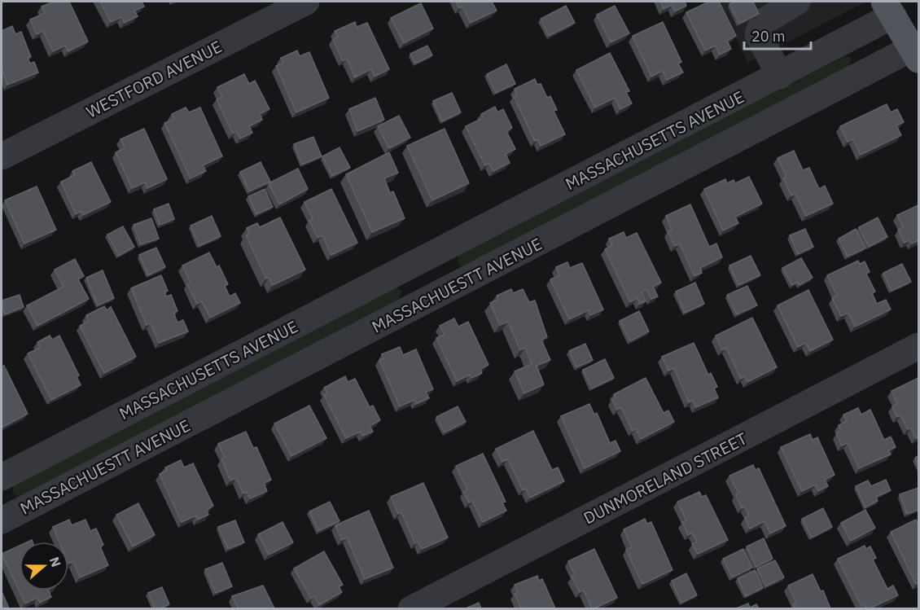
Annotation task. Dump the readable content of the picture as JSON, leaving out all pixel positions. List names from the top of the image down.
{
  "streets": {
    "street": [
      "WESTFORD AVENUE",
      "MASSACHUSETTS AVENUE",
      "MASSACHUESTT AVENUE",
      "DUNMORELAND STREET"
    ]
  },
  "scale_bar": "20 m",
  "north": "right"
}
